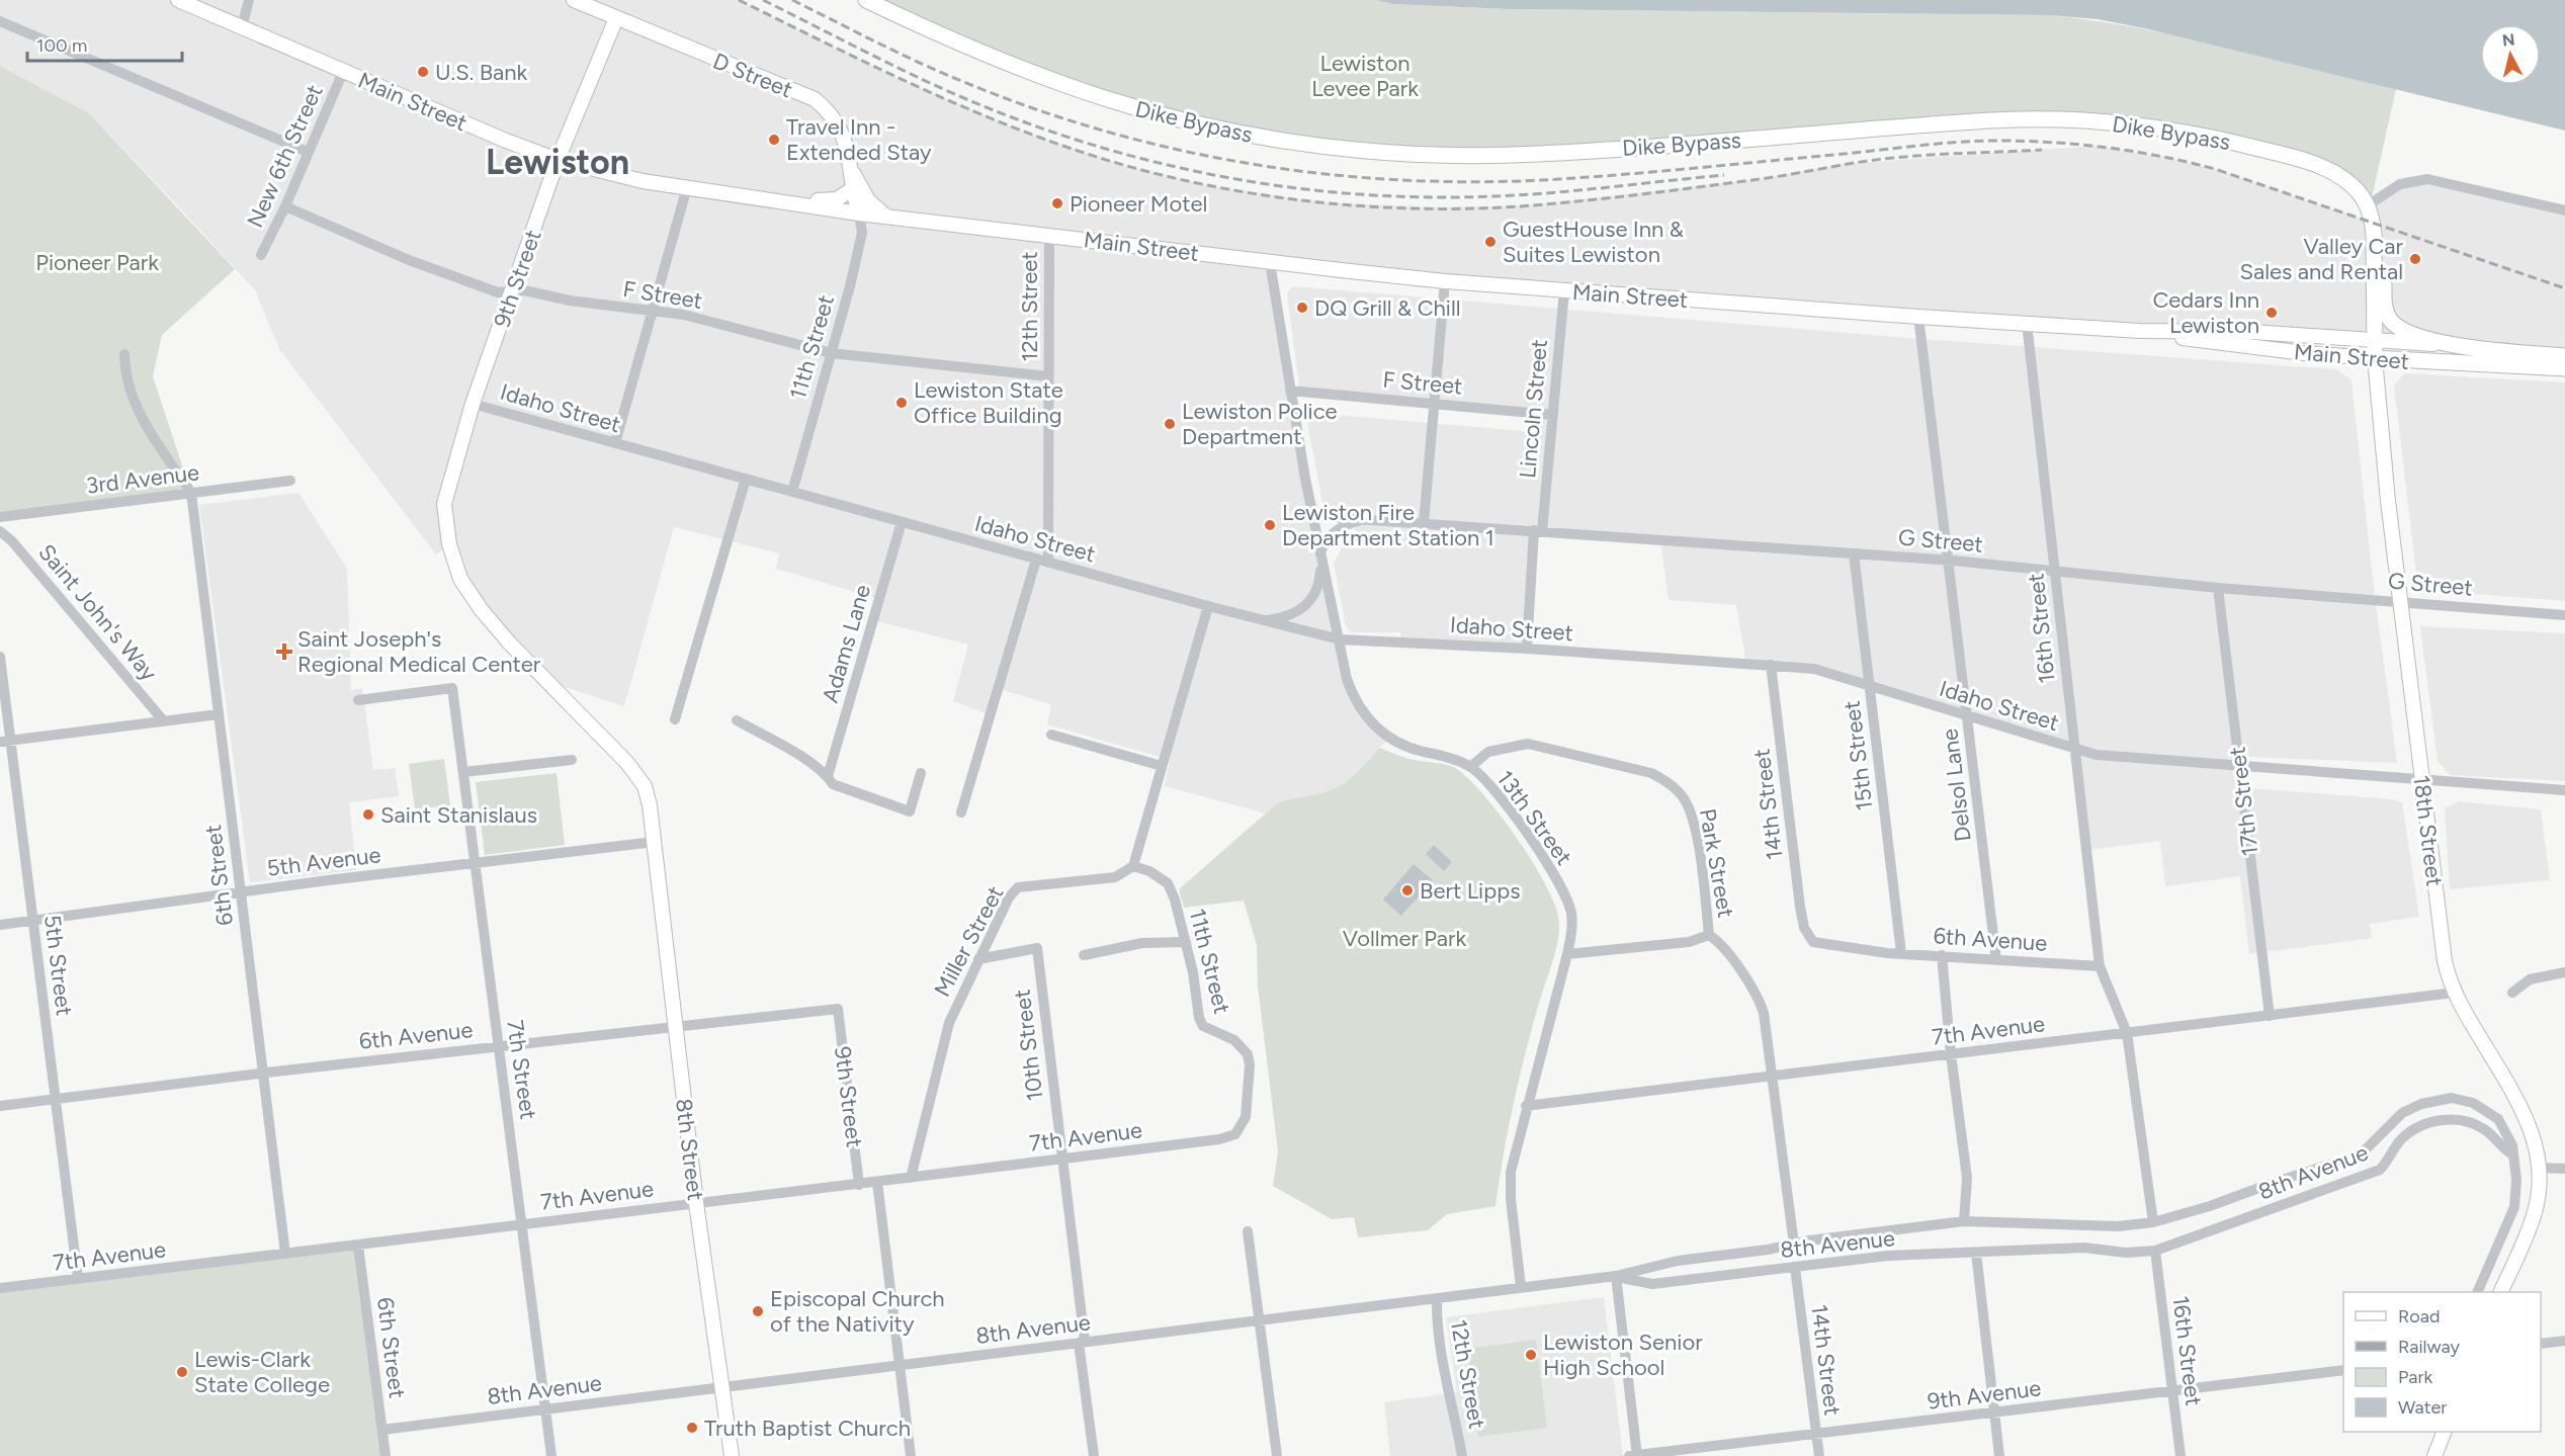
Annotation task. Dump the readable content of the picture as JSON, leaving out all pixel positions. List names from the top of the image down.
{
  "streets": {
    "highway": ["Main Street", "Dike Bypass", "18th Street"],
    "main road": ["D Street", "9th Street", "8th Street"],
    "street": [
      "New 6th Street",
      "F Street",
      "12th Street",
      "11th Street",
      "Idaho Street",
      "Lincoln Street",
      "3rd Avenue",
      "G Street",
      "Saint John's Way",
      "16th Street",
      "Adams Lane",
      "15th Street",
      "Delsol Lane",
      "17th Street",
      "14th Street",
      "13th Street",
      "5th Avenue",
      "Park Street",
      "6th Street",
      "6th Avenue",
      "Miller Street",
      "5th Street",
      "7th Avenue",
      "10th Street",
      "7th Street",
      "8th Avenue",
      "9th Avenue"
    ]
  },
  "crossings": [
    ["D Street", "Main Street"],
    ["D Street", "9th Street"],
    ["D Street", "11th Street"],
    ["Main Street", "Dike Bypass"],
    ["Main Street", "New 6th Street"],
    ["Main Street", "9th Street"],
    ["Main Street", "12th Street"],
    ["Main Street", "11th Street"],
    ["Main Street", "Lincoln Street"],
    ["Main Street", "16th Street"],
    ["Main Street", "Delsol Lane"],
    ["Main Street", "13th Street"],
    ["Main Street", "18th Street"],
    ["Dike Bypass", "18th Street"],
    ["New 6th Street", "F Street"],
    ["9th Street", "F Street"],
    ["9th Street", "Idaho Street"],
    ["9th Street", "5th Avenue"],
    ["9th Street", "6th Avenue"],
    ["9th Street", "7th Avenue"],
    ["9th Street", "8th Street"],
    ["F Street", "12th Street"],
    ["F Street", "11th Street"],
    ["F Street", "Lincoln Street"],
    ["F Street", "13th Street"],
    ["12th Street", "Idaho Street"],
    ["12th Street", "8th Avenue"],
    ["11th Street", "Idaho Street"],
    ["11th Street", "Miller Street"],
    ["11th Street", "7th Avenue"],
    ["Idaho Street", "Lincoln Street"],
    ["Idaho Street", "16th Street"],
    ["Idaho Street", "Adams Lane"],
    ["Idaho Street", "15th Street"],
    ["Idaho Street", "Delsol Lane"],
    ["Idaho Street", "17th Street"],
    ["Idaho Street", "14th Street"],
    ["Idaho Street", "13th Street"],
    ["Idaho Street", "18th Street"],
    ["Lincoln Street", "G Street"],
    ["3rd Avenue", "6th Street"],
    ["G Street", "16th Street"],
    ["G Street", "15th Street"],
    ["G Street", "Delsol Lane"],
    ["G Street", "17th Street"],
    ["G Street", "13th Street"],
    ["G Street", "18th Street"],
    ["16th Street", "6th Avenue"],
    ["16th Street", "8th Avenue"],
    ["16th Street", "9th Avenue"],
    ["15th Street", "6th Avenue"],
    ["Delsol Lane", "6th Avenue"],
    ["17th Street", "7th Avenue"],
    ["14th Street", "6th Avenue"],
    ["14th Street", "8th Avenue"],
    ["14th Street", "9th Avenue"],
    ["13th Street", "Park Street"],
    ["13th Street", "7th Avenue"],
    ["13th Street", "8th Avenue"],
    ["18th Street", "7th Avenue"],
    ["5th Avenue", "6th Street"],
    ["5th Avenue", "5th Street"],
    ["5th Avenue", "7th Street"],
    ["5th Avenue", "8th Street"],
    ["Park Street", "7th Avenue"],
    ["6th Street", "6th Avenue"],
    ["6th Street", "7th Avenue"],
    ["6th Street", "8th Avenue"],
    ["6th Avenue", "5th Street"],
    ["6th Avenue", "7th Street"],
    ["6th Avenue", "8th Street"],
    ["Miller Street", "7th Avenue"],
    ["Miller Street", "10th Street"],
    ["5th Street", "7th Avenue"],
    ["7th Avenue", "10th Street"],
    ["7th Avenue", "7th Street"],
    ["7th Avenue", "8th Street"],
    ["10th Street", "8th Avenue"],
    ["7th Street", "8th Avenue"],
    ["8th Street", "8th Avenue"]
  ],
  "districts": ["Lewiston"],
  "parks": ["Lewiston Levee Park", "Pioneer Park", "Vollmer Park"],
  "places": {
    "other": [
      "U.S. Bank",
      "Travel Inn - Extended Stay",
      "Pioneer Motel",
      "GuestHouse Inn & Suites Lewiston",
      "Valley Car Sales and Rental",
      "DQ Grill & Chill",
      "Cedars Inn Lewiston",
      "Lewiston State Office Building",
      "Lewiston Police Department",
      "Lewiston Fire Department Station 1",
      "Saint Stanislaus",
      "Bert Lipps",
      "Episcopal Church of the Nativity",
      "Lewiston Senior High School",
      "Lewis-Clark State College",
      "Truth Baptist Church"
    ],
    "health": ["Saint Joseph's Regional Medical Center"]
  },
  "legend": [
    "Road",
    "Railway",
    "Park",
    "Water"
  ],
  "scale_bar": "100 m",
  "north": "top"
}
